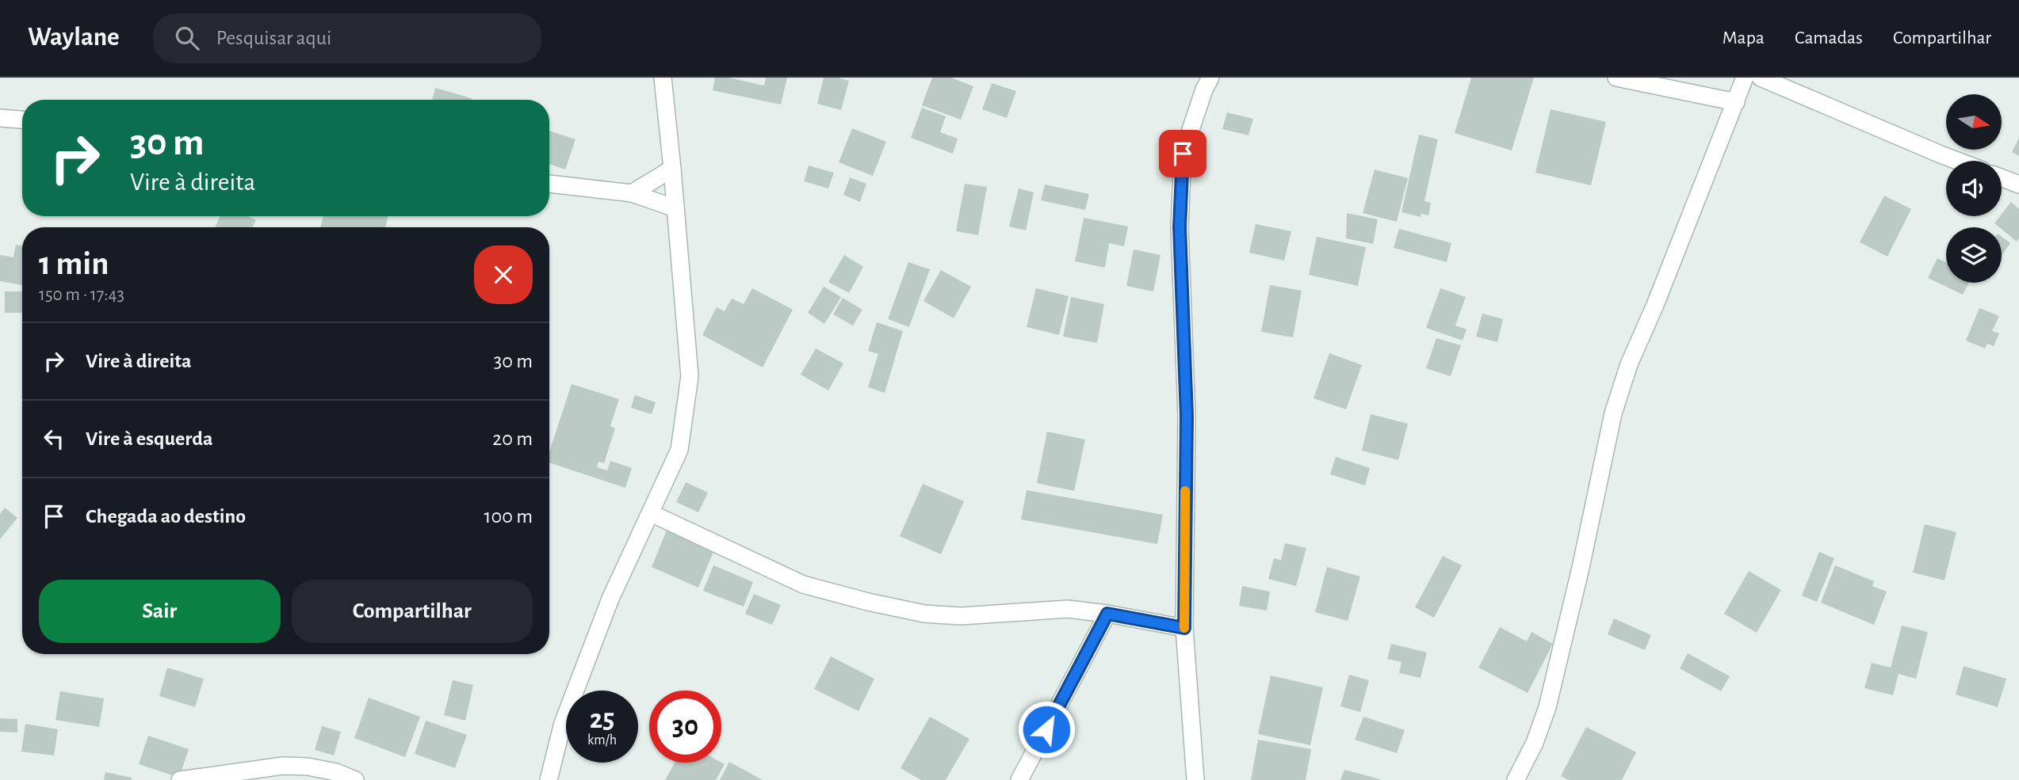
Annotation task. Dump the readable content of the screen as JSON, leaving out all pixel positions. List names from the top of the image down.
{
  "north": "right",
  "page": {
    "header": "Waylane",
    "search": "Pesquisar aqui",
    "nav": ["Mapa", "Camadas", "Compartilhar"],
    "turn": ["30 m", "Vire à direita"],
    "heading": ["1 min", "150 m · 17:43"],
    "list": [
      {
        "name": "Vire à direita",
        "value": "30 m"
      },
      {
        "name": "Vire à esquerda",
        "value": "20 m"
      },
      {
        "name": "Chegada ao destino",
        "value": "100 m"
      }
    ],
    "buttons": ["Sair", "Compartilhar"],
    "speed": "25 km/h",
    "limit": "30"
  }
}
